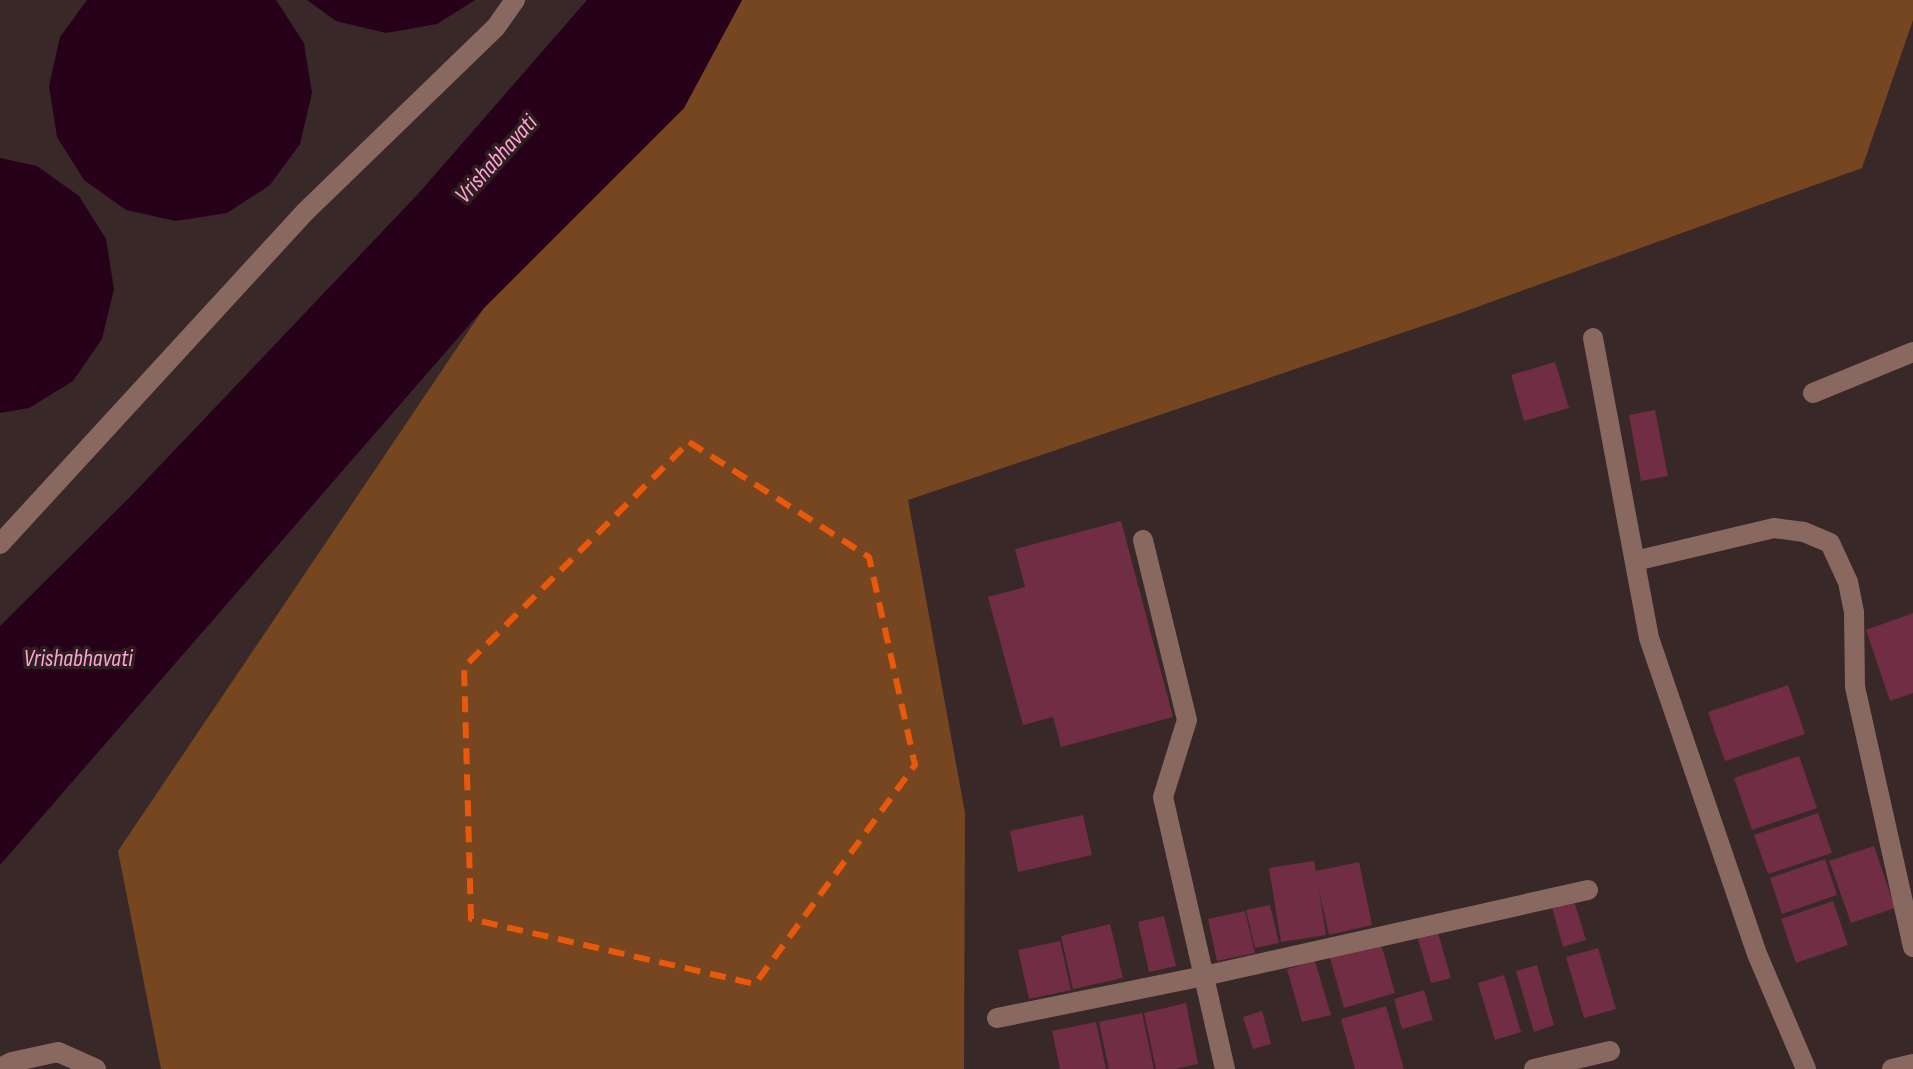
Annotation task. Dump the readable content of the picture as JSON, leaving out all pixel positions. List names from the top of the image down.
{
  "water": ["Vrishabhavati"]
}
